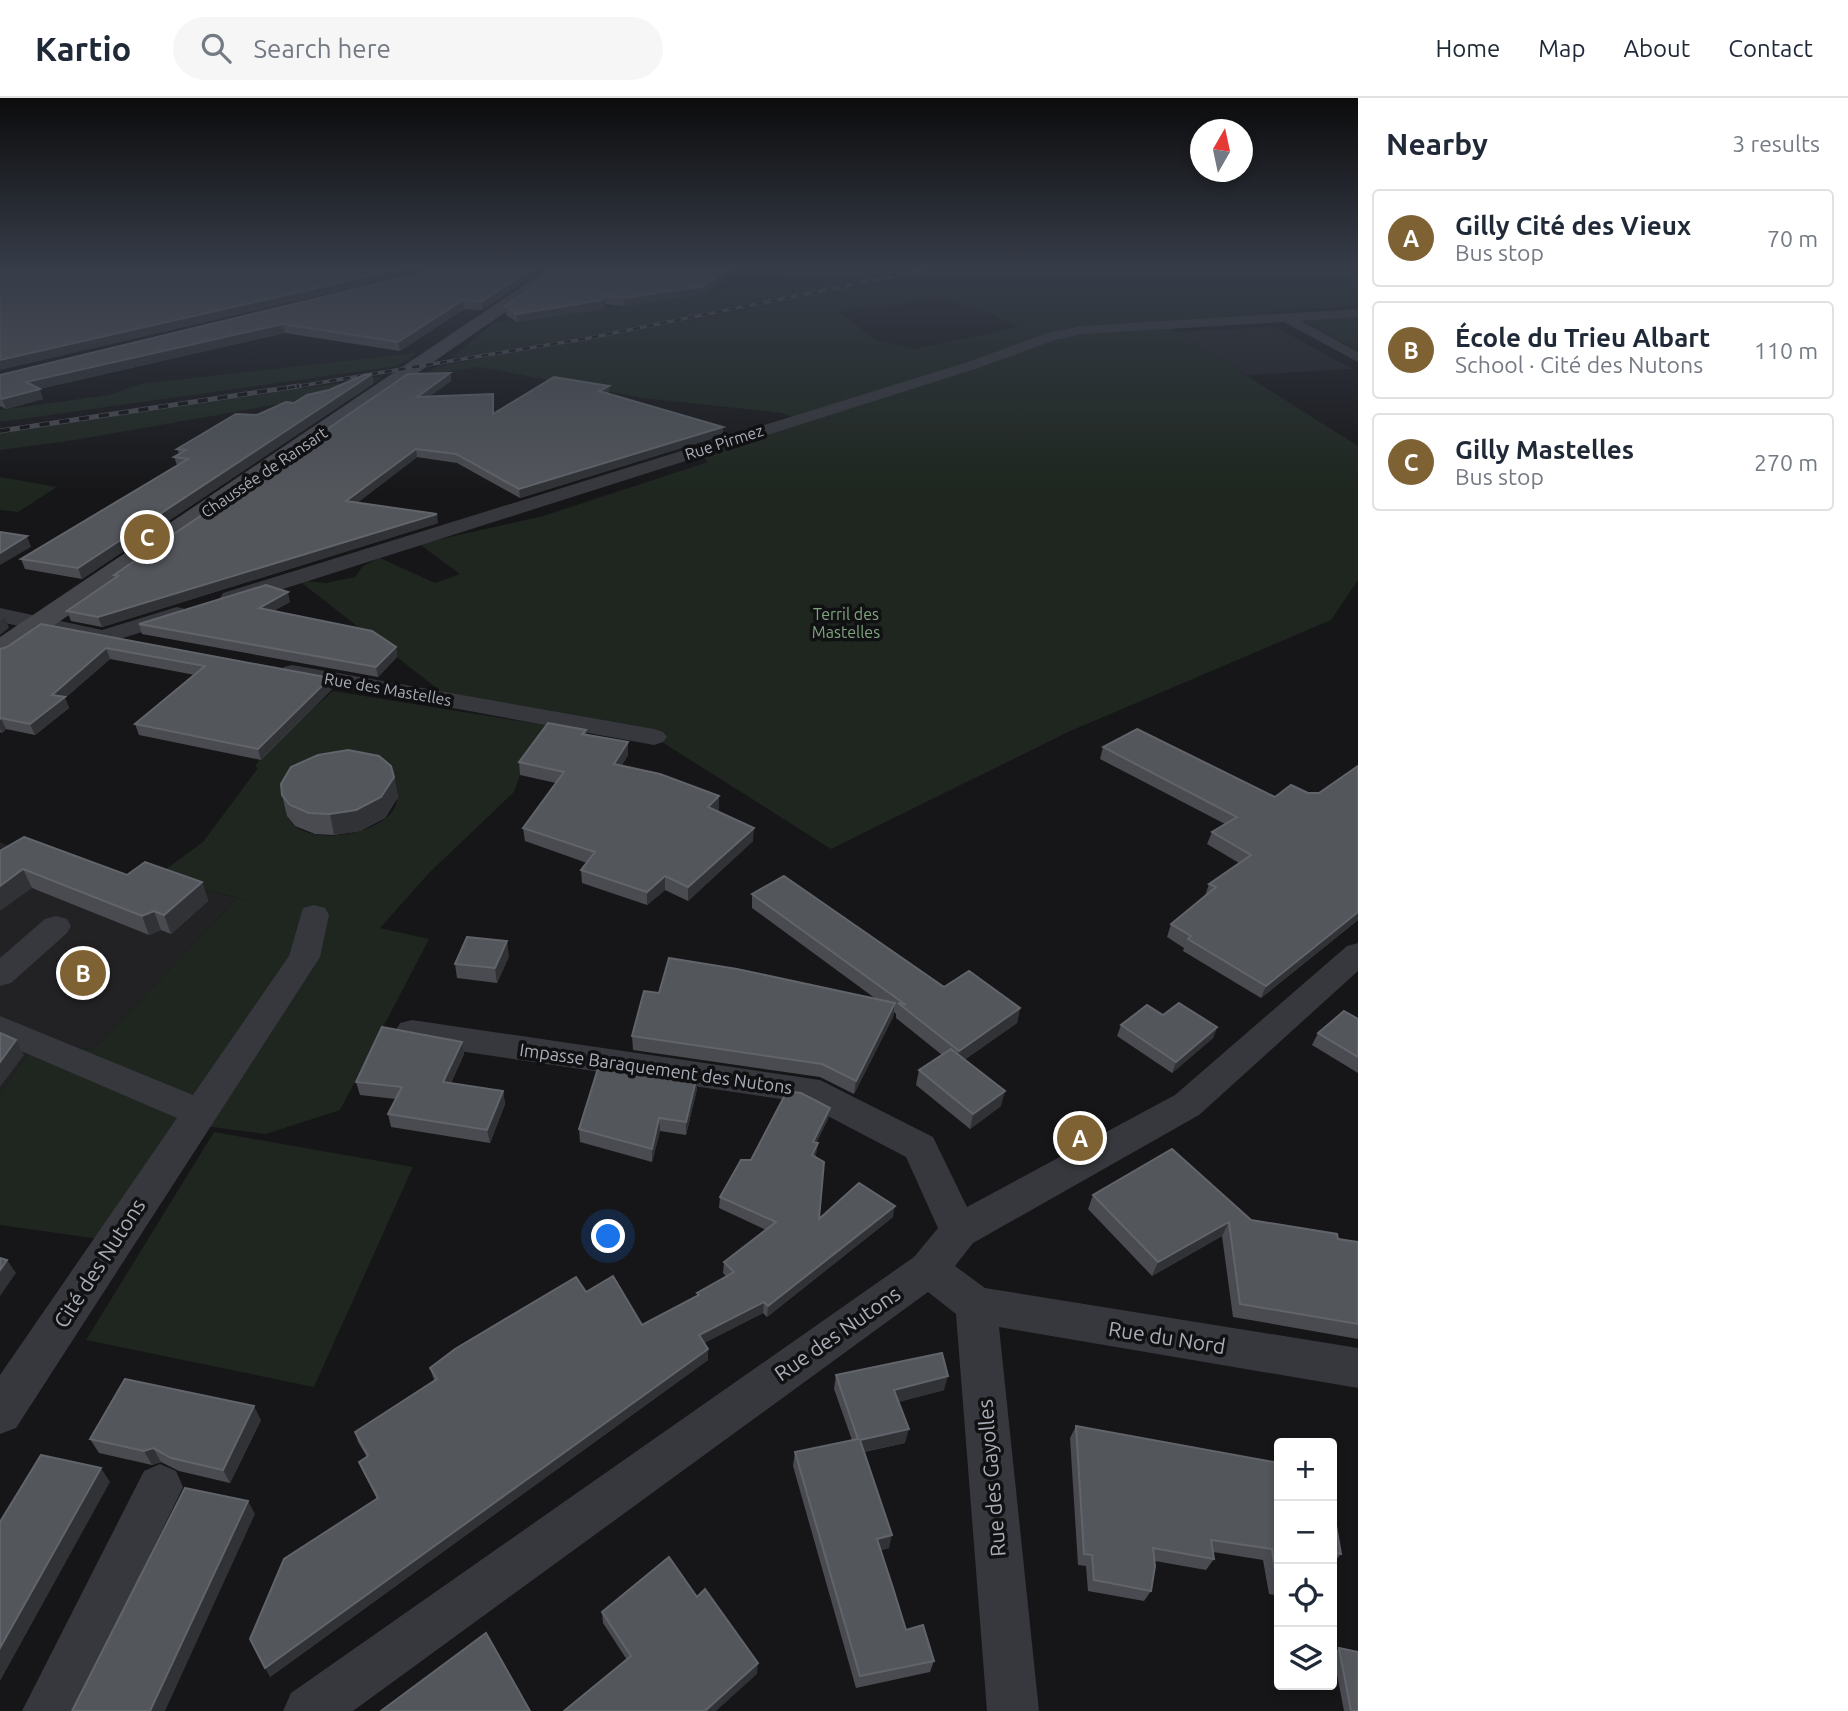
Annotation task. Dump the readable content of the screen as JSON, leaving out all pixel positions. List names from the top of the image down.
{
  "streets": {
    "main road": ["Chaussée de Ransart"],
    "street": [
      "Rue Pirmez",
      "Rue des Mastelles",
      "Impasse Baraquement des Nutons",
      "Cité des Nutons",
      "Rue des Nutons",
      "Rue du Nord",
      "Rue des Gayolles"
    ]
  },
  "crossings": [
    ["Impasse Baraquement des Nutons", "Rue des Nutons"],
    ["Rue du Nord", "Rue des Gayolles"]
  ],
  "parks": ["Terril des Mastelles"],
  "north": "top",
  "page": {
    "header": "Kartio",
    "search": "Search here",
    "nav": [
      "Home",
      "Map",
      "About",
      "Contact"
    ],
    "heading": ["Nearby", "3 results"],
    "list": [
      {
        "mark": "A",
        "name": "Gilly Cité des Vieux",
        "note": "Bus stop",
        "value": "70 m"
      },
      {
        "mark": "B",
        "name": "École du Trieu Albart",
        "note": "School · Cité des Nutons",
        "value": "110 m"
      },
      {
        "mark": "C",
        "name": "Gilly Mastelles",
        "note": "Bus stop",
        "value": "270 m"
      }
    ],
    "pins": ["C", "B", "A"],
    "map_buttons": ["+", "−"]
  }
}
